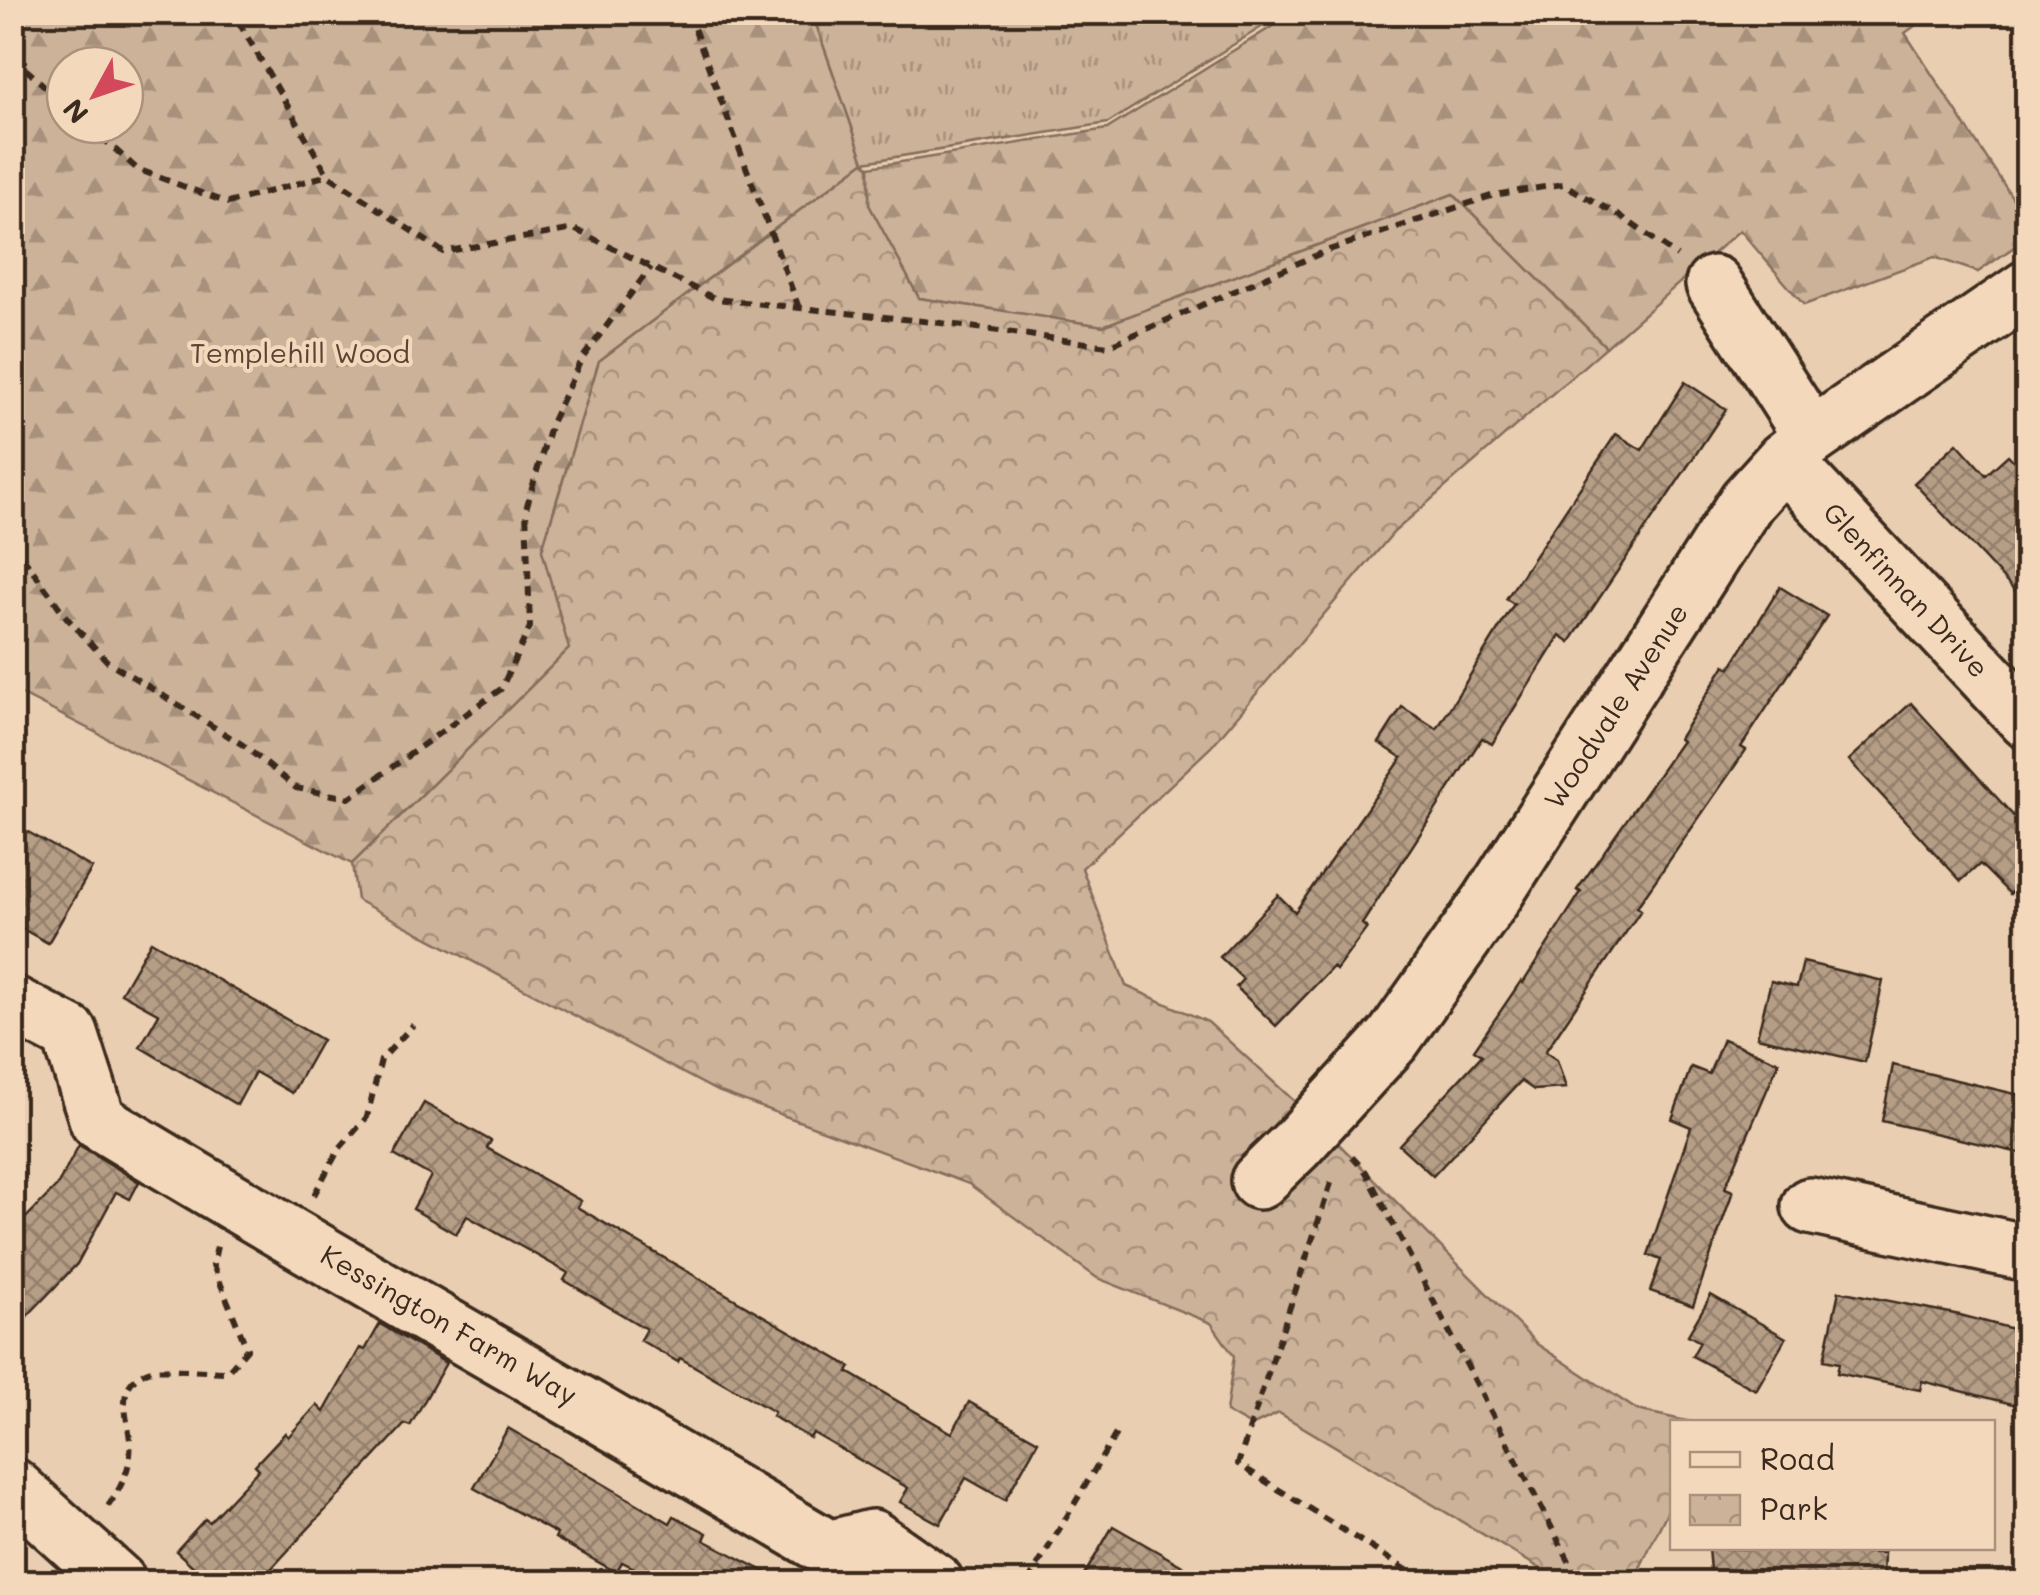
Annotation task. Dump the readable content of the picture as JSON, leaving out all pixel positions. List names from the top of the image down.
{
  "streets": {
    "street": ["Glenfinnan Drive", "Woodvale Avenue", "Kessington Farm Way"]
  },
  "crossings": [
    ["Glenfinnan Drive", "Woodvale Avenue"]
  ],
  "parks": ["Templehill Wood"],
  "legend": ["Road", "Park"],
  "north": "bottom left"
}
